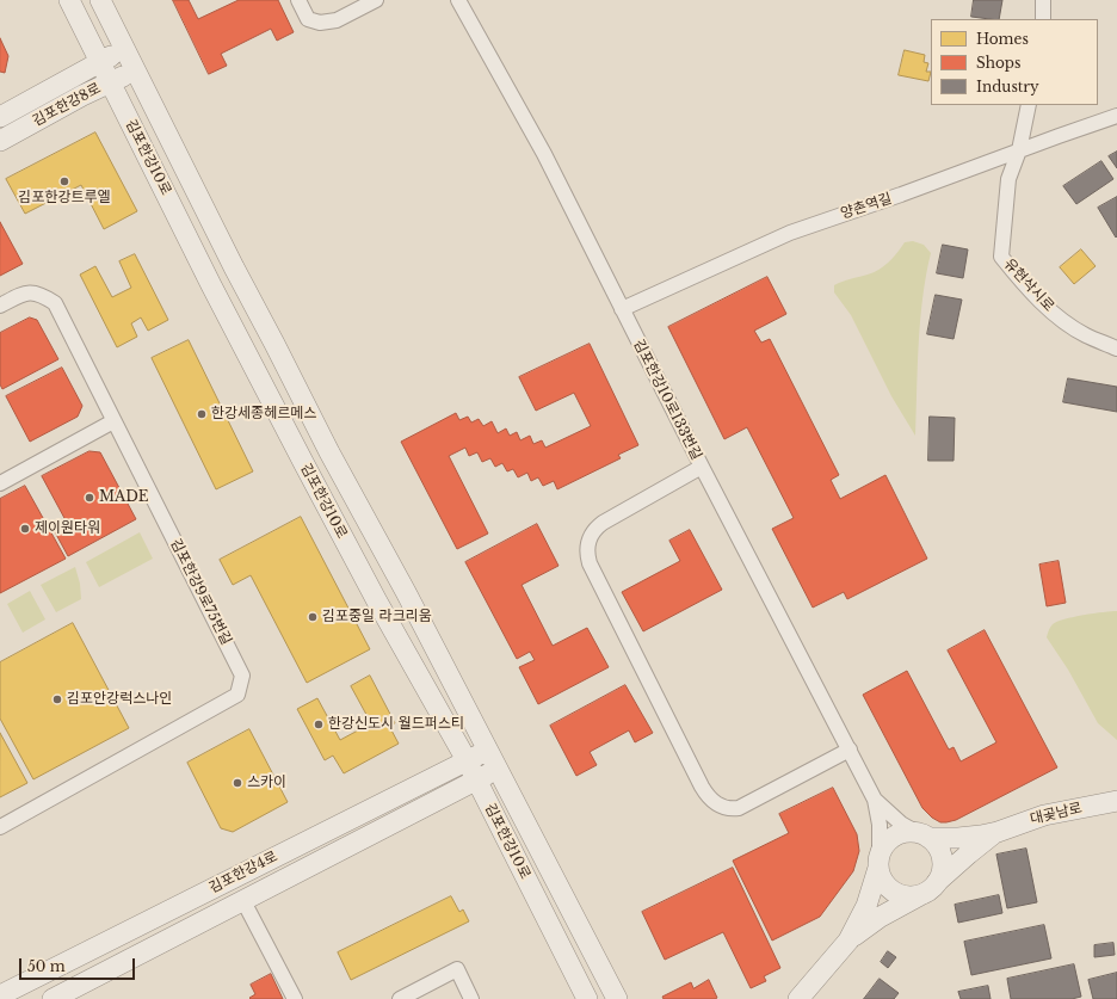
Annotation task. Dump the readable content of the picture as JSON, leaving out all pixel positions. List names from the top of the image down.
{
  "streets": {
    "street": [
      "김포한강8로",
      "김포한강10로",
      "양촌역길",
      "유현삭시로",
      "김포한강10로133번길",
      "김포한강9로75번길",
      "대곶남로",
      "김포한강4로"
    ]
  },
  "crossings": [
    ["김포한강8로", "김포한강10로"],
    ["김포한강10로", "김포한강4로"],
    ["양촌역길", "유현삭시로"],
    ["양촌역길", "김포한강10로133번길"]
  ],
  "places": [
    "김포한강트루엘",
    "한강세종헤르메스",
    "MADE",
    "제이원타워",
    "김포중일 라크리움",
    "김포안강럭스나인",
    "한강신도시 월드퍼스티",
    "스카이"
  ],
  "legend": ["Homes", "Shops", "Industry"],
  "scale_bar": "50 m"
}
